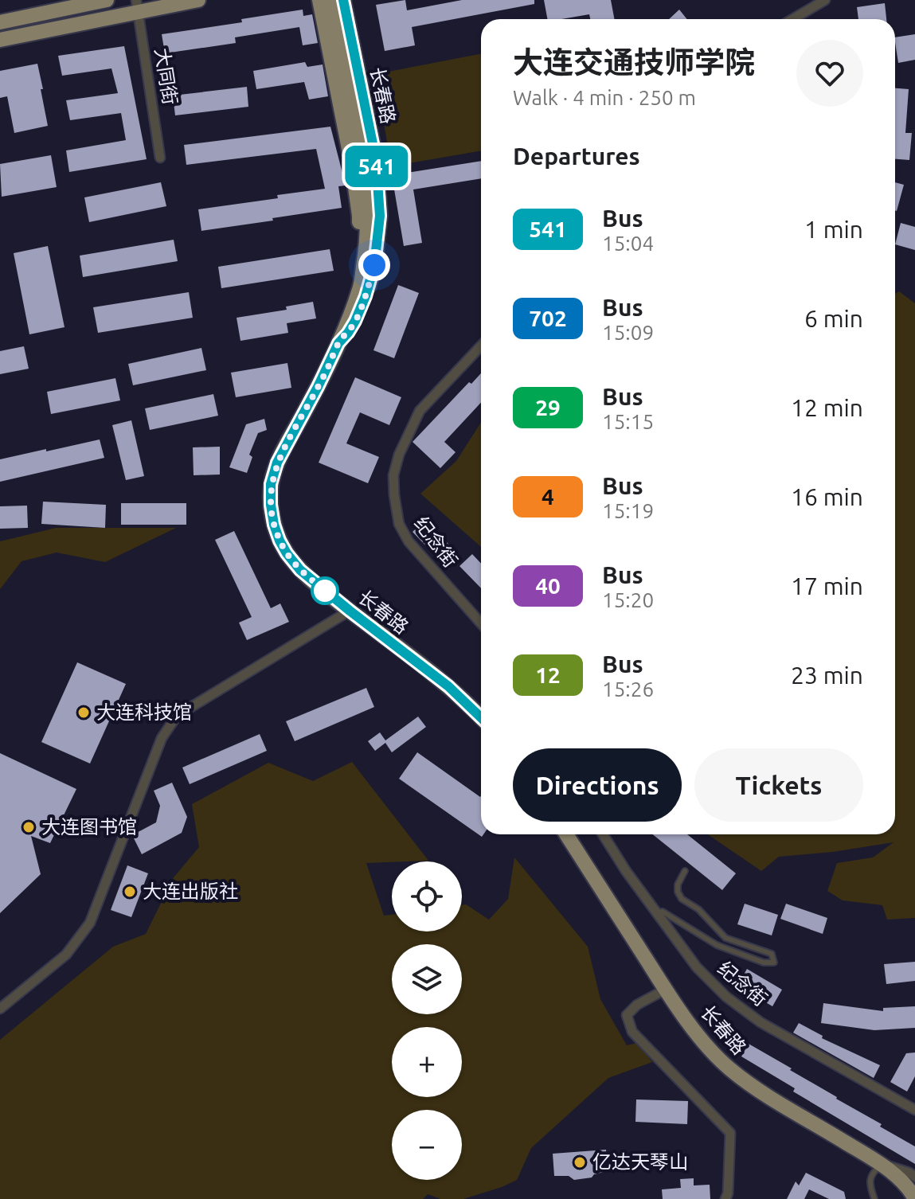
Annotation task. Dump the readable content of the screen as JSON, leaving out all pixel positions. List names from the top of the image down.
{
  "streets": {
    "main road": ["长春路"],
    "street": ["大同街", "纪念街"]
  },
  "places": [
    "大连科技馆",
    "大连图书馆",
    "大连出版社",
    "亿达天琴山"
  ],
  "lines": ["bus line 541"],
  "page": {
    "on_map": "541",
    "heading": [
      ["大连交通技师学院", "Walk · 4 min · 250 m"],
      "Departures"
    ],
    "list": [
      {
        "mark": "541",
        "name": "Bus",
        "note": "15:04",
        "value": "1 min"
      },
      {
        "mark": "702",
        "name": "Bus",
        "note": "15:09",
        "value": "6 min"
      },
      {
        "mark": "29",
        "name": "Bus",
        "note": "15:15",
        "value": "12 min"
      },
      {
        "mark": "4",
        "name": "Bus",
        "note": "15:19",
        "value": "16 min"
      },
      {
        "mark": "40",
        "name": "Bus",
        "note": "15:20",
        "value": "17 min"
      },
      {
        "mark": "12",
        "name": "Bus",
        "note": "15:26",
        "value": "23 min"
      }
    ],
    "buttons": ["Directions", "Tickets"],
    "map_buttons": ["+", "−"]
  }
}
